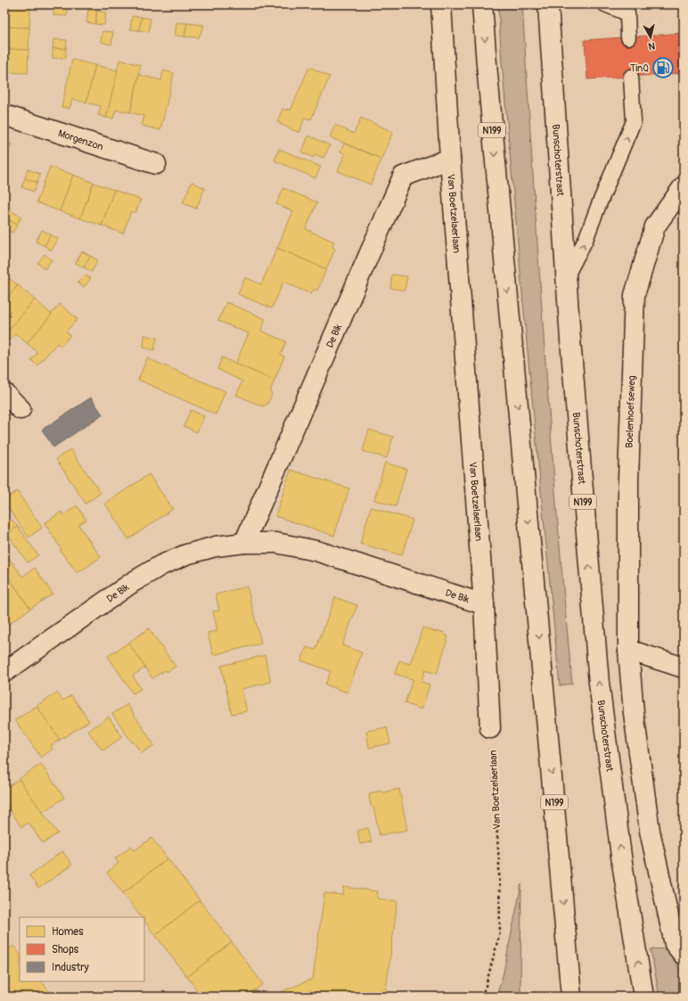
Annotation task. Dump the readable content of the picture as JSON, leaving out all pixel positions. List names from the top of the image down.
{
  "streets": {
    "street": [
      "N199",
      "Morgenzon",
      "Bunschoterstraat",
      "Van Boetzelaerlaan",
      "De Bik",
      "Boelenhoefseweg"
    ]
  },
  "crossings": [
    ["Van Boetzelaerlaan", "De Bik"]
  ],
  "places": {
    "fuel station": ["TinQ"]
  },
  "legend": ["Homes", "Shops", "Industry"],
  "north": "bottom"
}
